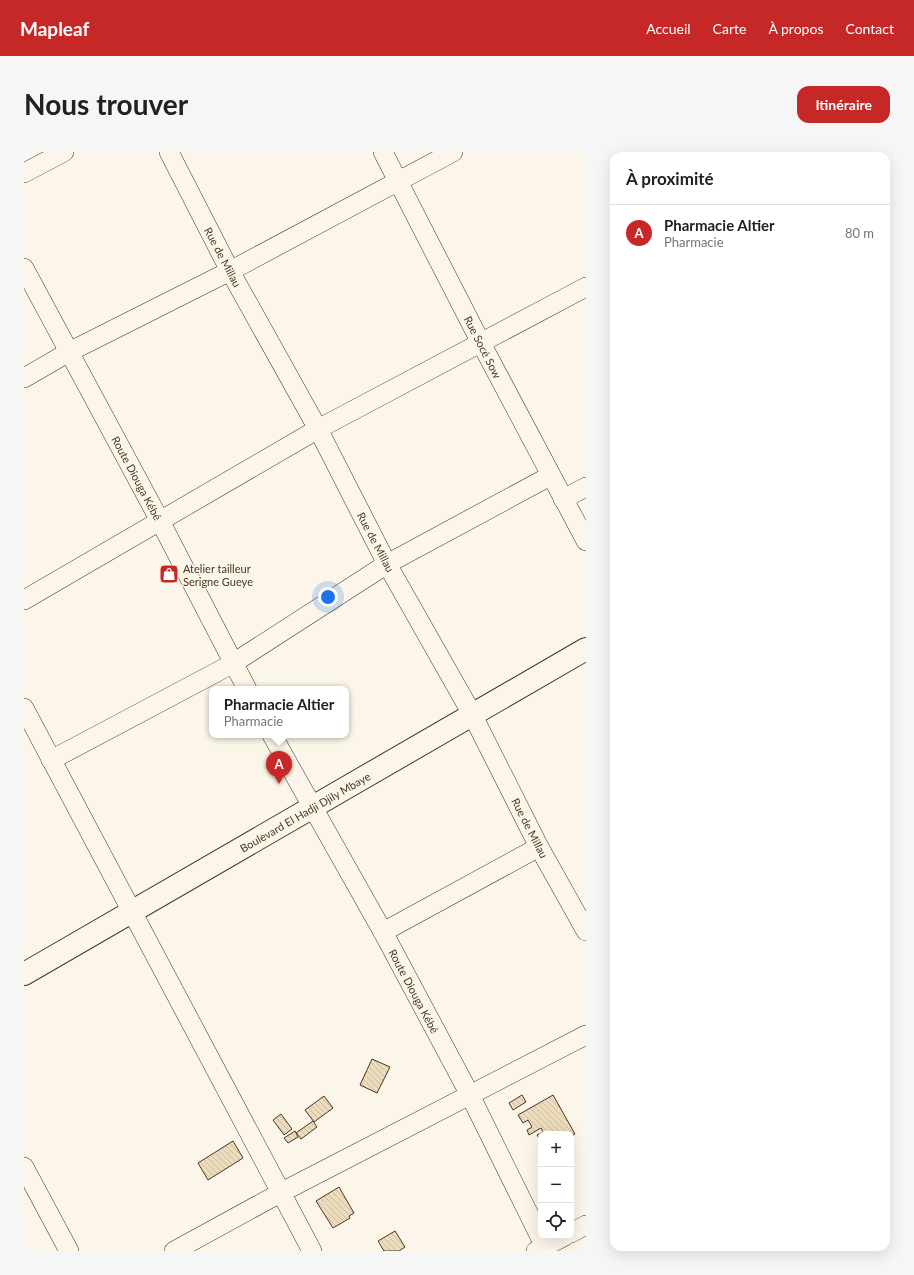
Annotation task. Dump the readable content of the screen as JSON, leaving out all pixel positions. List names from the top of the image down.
{
  "streets": {
    "main road": ["Boulevard El Hadji Djily Mbaye"],
    "street": ["Rue de Millau", "Rue Socé Sow", "Route Diouga Kébé"]
  },
  "crossings": [
    ["Rue de Millau", "Boulevard El Hadji Djily Mbaye"],
    ["Route Diouga Kébé", "Boulevard El Hadji Djily Mbaye"]
  ],
  "places": {
    "shop": ["Atelier tailleur Serigne Gueye"]
  },
  "page": {
    "header": "Mapleaf",
    "nav": [
      "Accueil",
      "Carte",
      "À propos",
      "Contact"
    ],
    "buttons": "Itinéraire",
    "title": "Nous trouver",
    "heading": "À proximité",
    "list": [
      {
        "mark": "A",
        "name": "Pharmacie Altier",
        "note": "Pharmacie",
        "value": "80 m"
      }
    ],
    "popup": ["Pharmacie Altier", "Pharmacie"],
    "pins": "A",
    "map_buttons": ["+", "−"]
  }
}
